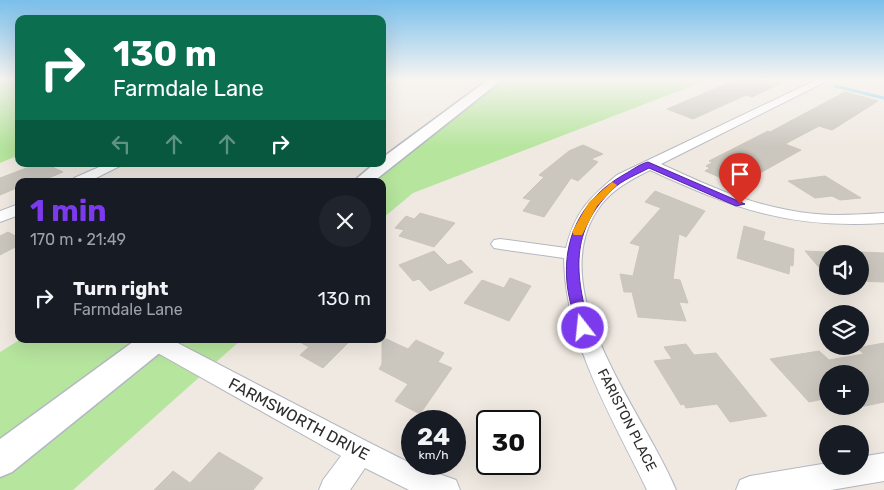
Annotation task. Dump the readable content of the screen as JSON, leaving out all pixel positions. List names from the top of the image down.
{
  "streets": {
    "street": ["FARMSWORTH DRIVE", "FARISTON PLACE"]
  },
  "page": {
    "turn": ["130 m", "Farmdale Lane"],
    "heading": ["1 min", "170 m · 21:49"],
    "map_buttons": ["+", "−"],
    "list": [
      {
        "name": "Turn right",
        "note": "Farmdale Lane",
        "value": "130 m"
      }
    ],
    "speed": "24 km/h",
    "limit": "30"
  }
}
